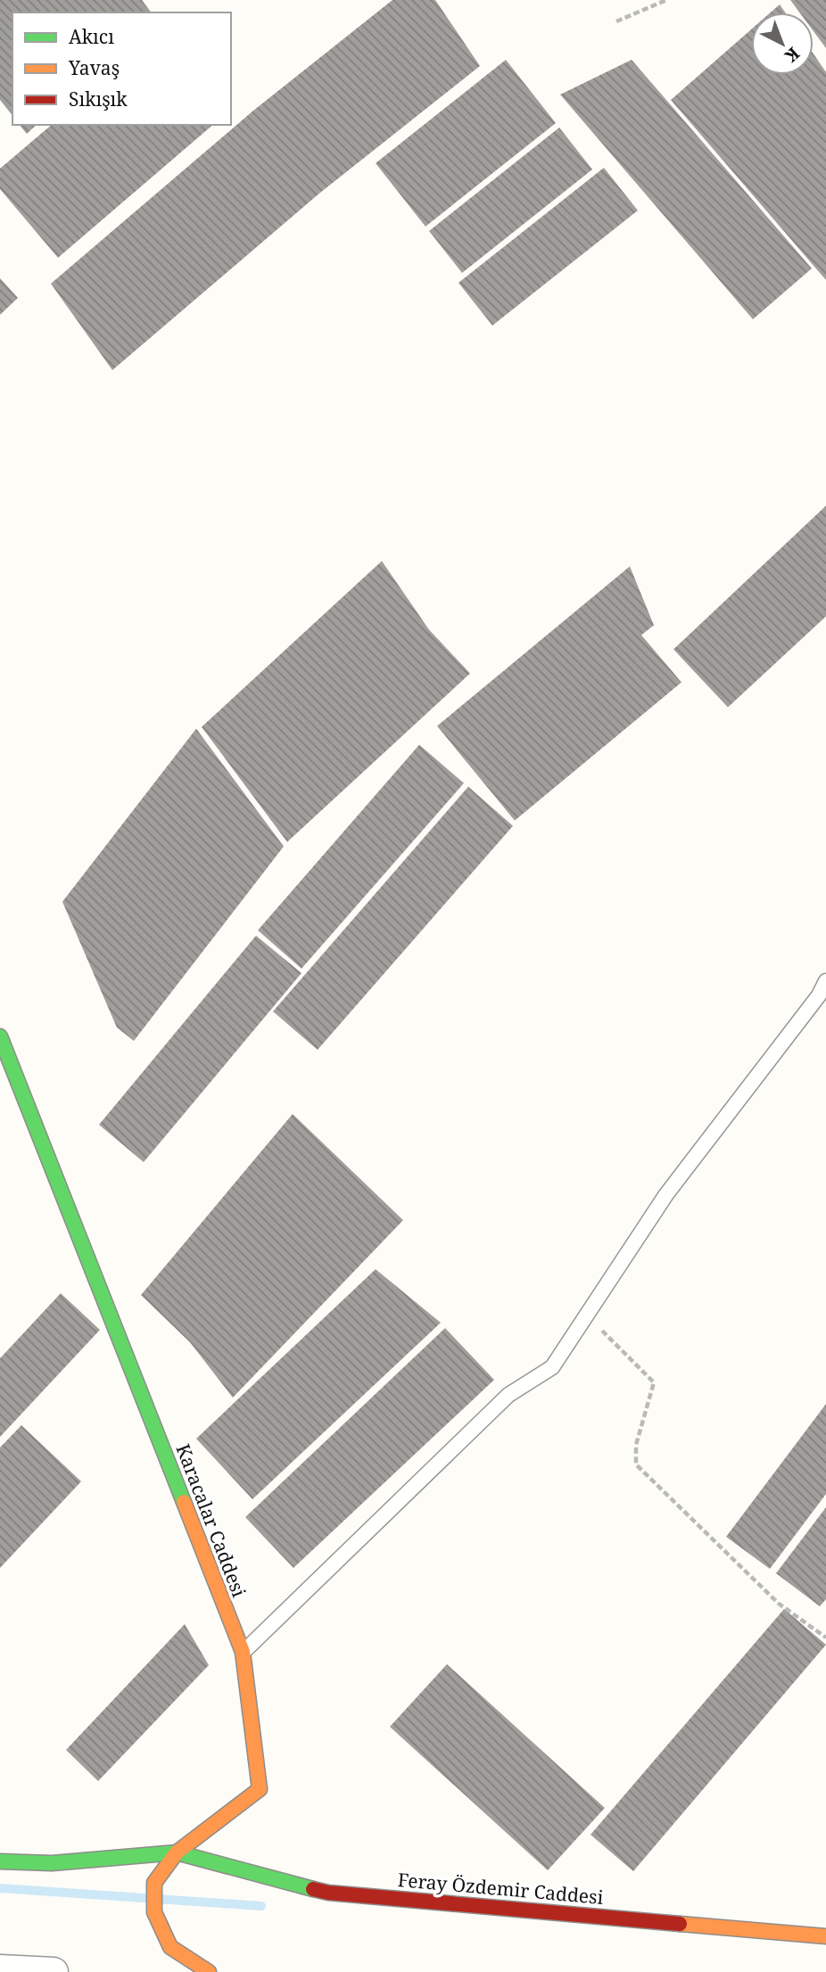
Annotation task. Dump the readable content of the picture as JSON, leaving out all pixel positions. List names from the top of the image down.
{
  "streets": {
    "street": ["Karacalar Caddesi", "Feray Özdemir Caddesi"]
  },
  "crossings": [
    ["Karacalar Caddesi", "Feray Özdemir Caddesi"]
  ],
  "legend": ["Akıcı", "Yavaş", "Sıkışık"],
  "north": "bottom right"
}
